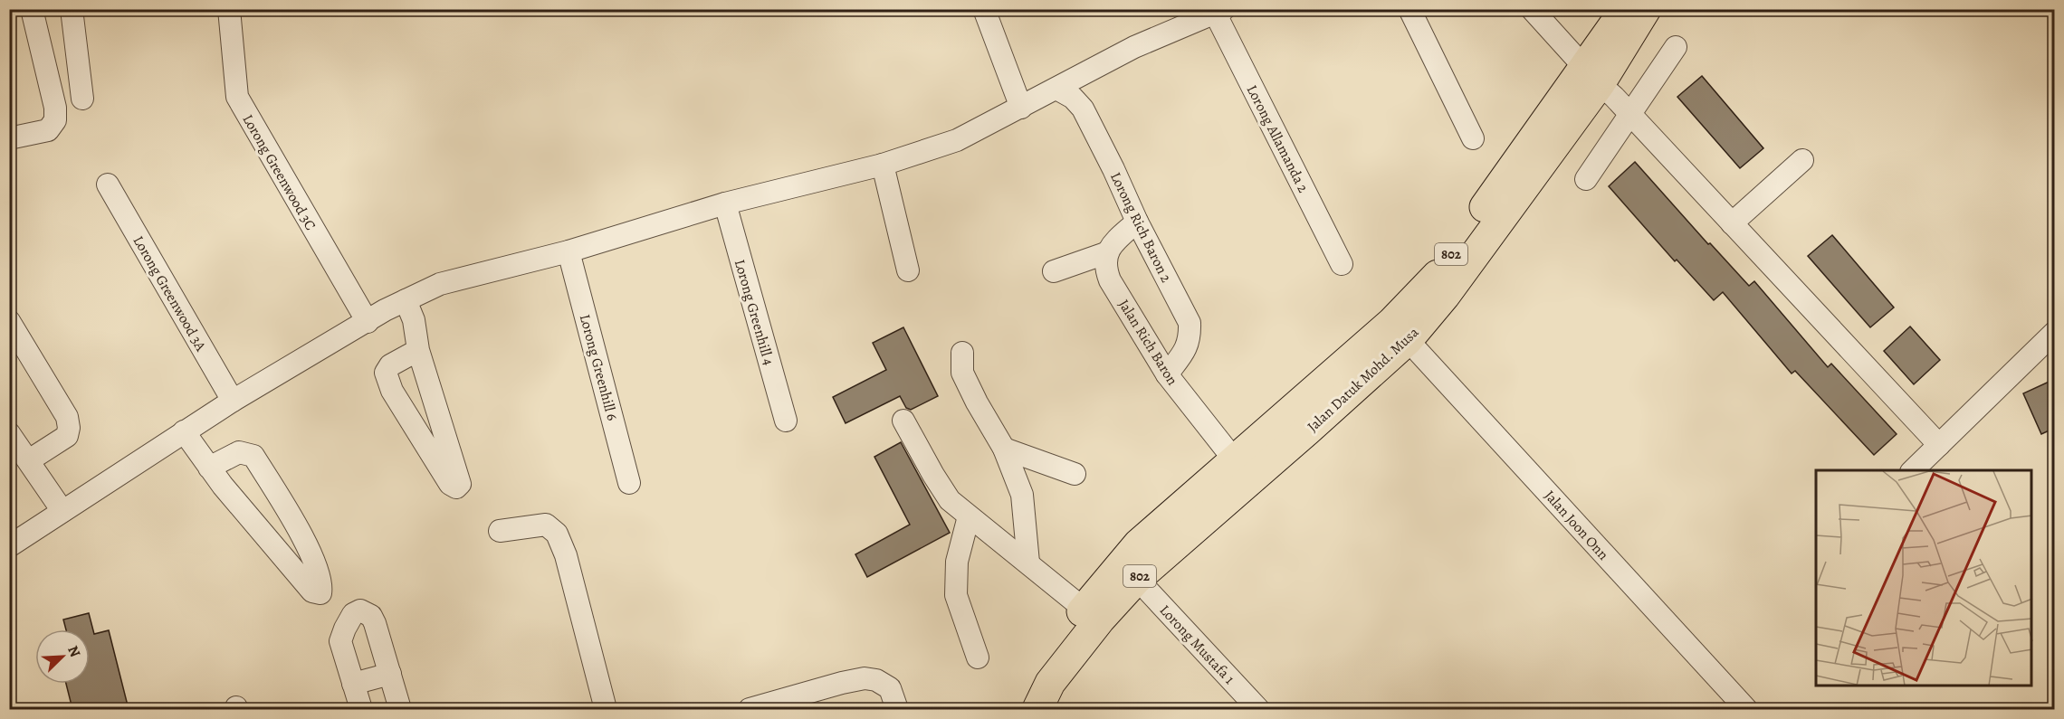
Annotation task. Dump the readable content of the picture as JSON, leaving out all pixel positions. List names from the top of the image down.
{
  "streets": {
    "highway": ["802", "Jalan Datuk Mohd. Musa"],
    "street": [
      "Lorong Allamanda 2",
      "Lorong Greenwood 3C",
      "Lorong Rich Baron 2",
      "Lorong Greenwood 3A",
      "Lorong Greenhill 4",
      "Jalan Rich Baron",
      "Lorong Greenhill 6",
      "Jalan Joon Onn",
      "Lorong Mustafa 1"
    ]
  },
  "crossings": [
    ["Lorong Rich Baron 2", "Jalan Rich Baron"],
    ["Jalan Rich Baron", "Jalan Datuk Mohd. Musa"],
    ["Jalan Datuk Mohd. Musa", "Jalan Joon Onn"],
    ["Jalan Datuk Mohd. Musa", "Lorong Mustafa 1"]
  ],
  "north": "top right"
}
